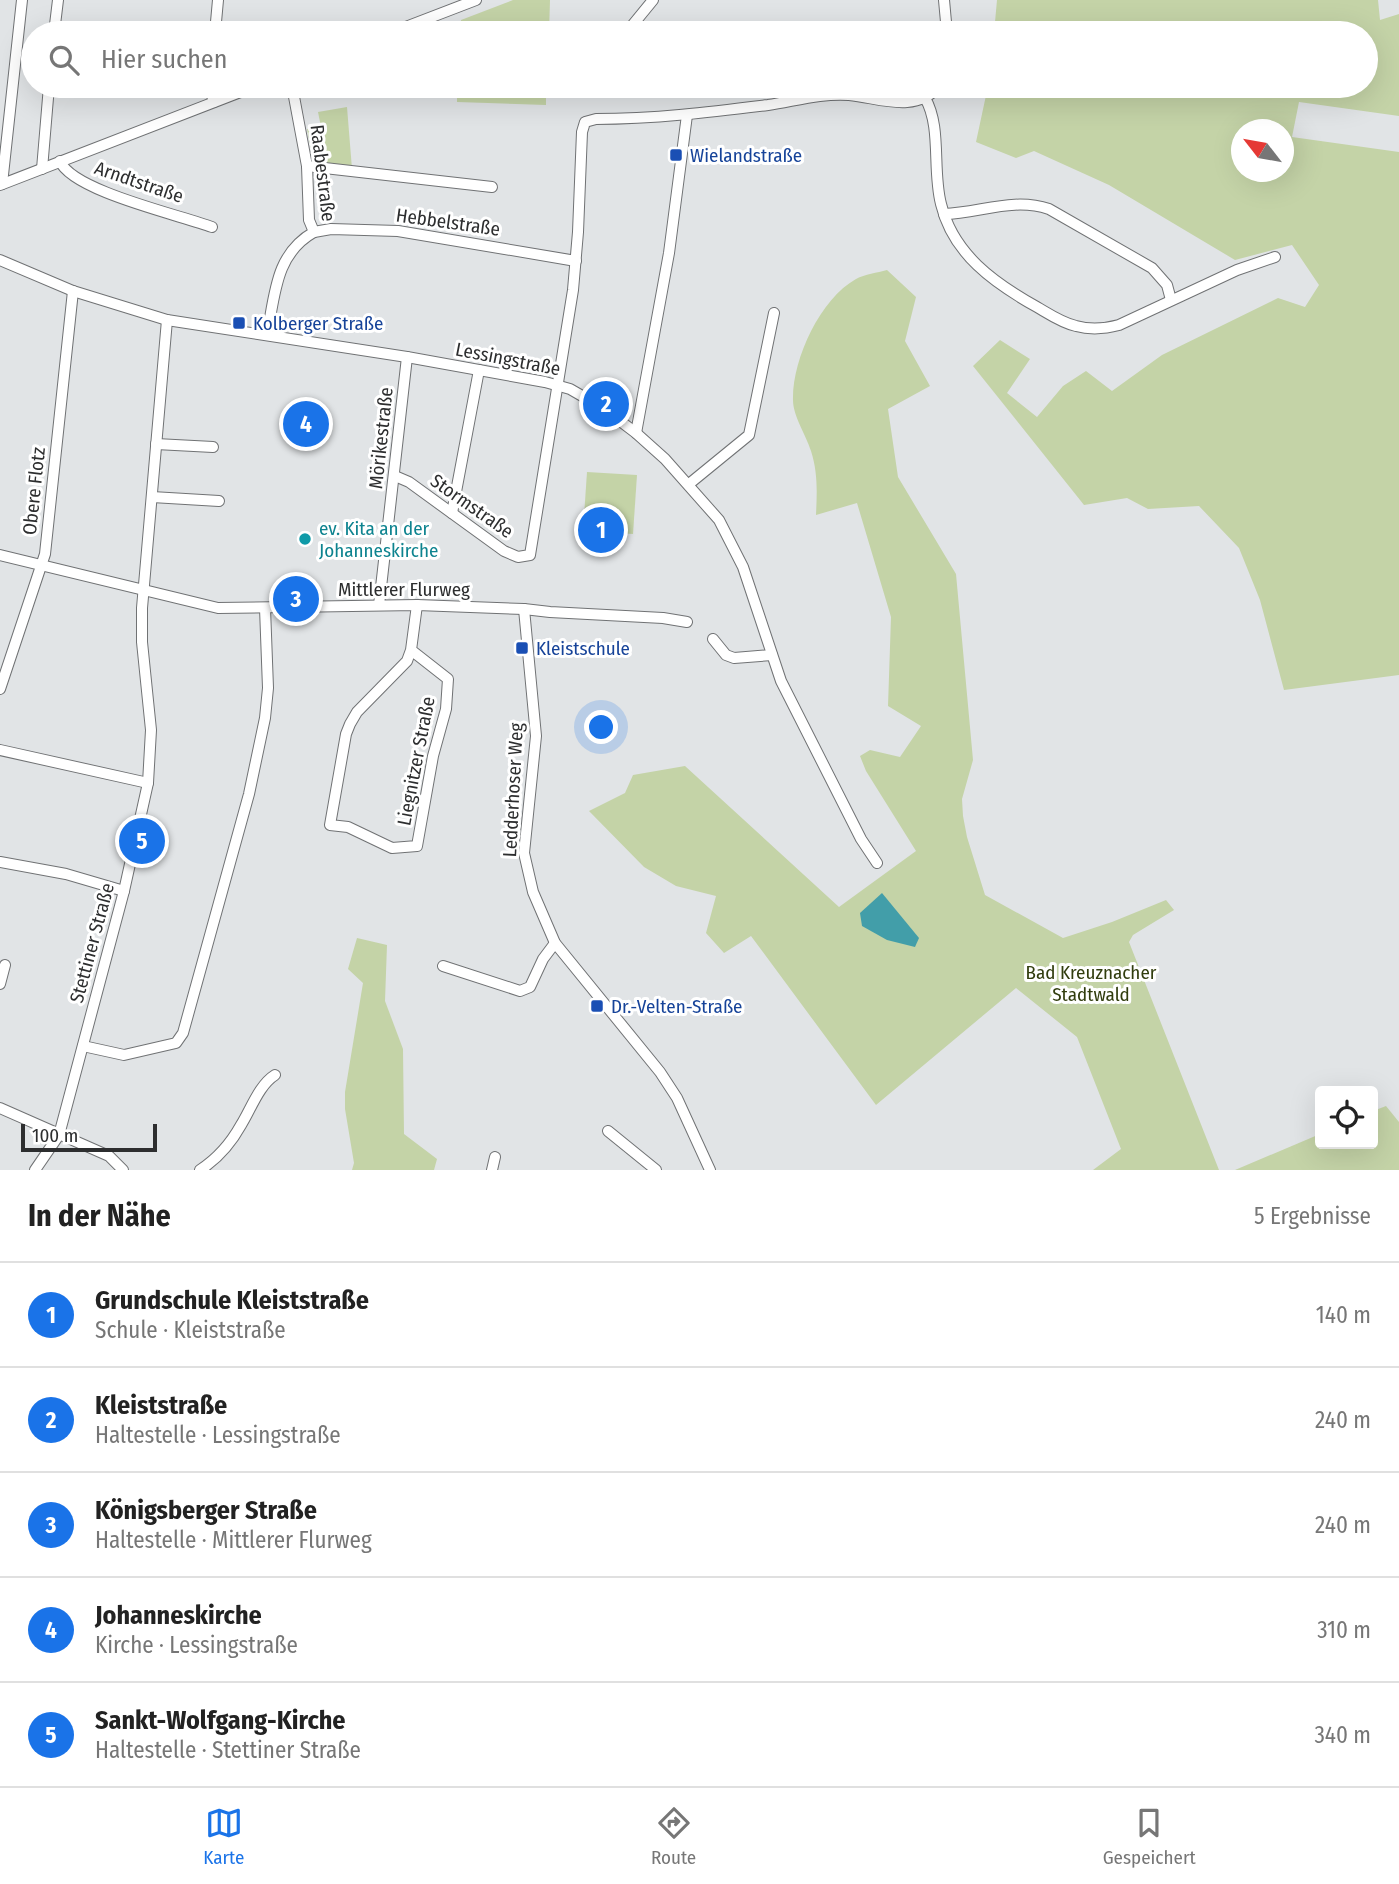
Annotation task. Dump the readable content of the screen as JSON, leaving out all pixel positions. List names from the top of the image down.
{
  "streets": {
    "street": [
      "Raabestraße",
      "Arndtstraße",
      "Hebbelstraße",
      "Lessingstraße",
      "Mörikestraße",
      "Obere Flotz",
      "Stormstraße",
      "Mittlerer Flurweg",
      "Liegnitzer Straße",
      "Ledderhoser Weg",
      "Stettiner Straße"
    ]
  },
  "crossings": [
    ["Raabestraße", "Hebbelstraße"],
    ["Raabestraße", "Lessingstraße"],
    ["Lessingstraße", "Mörikestraße"],
    ["Lessingstraße", "Obere Flotz"],
    ["Lessingstraße", "Stormstraße"],
    ["Mörikestraße", "Stormstraße"],
    ["Mörikestraße", "Mittlerer Flurweg"],
    ["Obere Flotz", "Mittlerer Flurweg"],
    ["Mittlerer Flurweg", "Ledderhoser Weg"],
    ["Mittlerer Flurweg", "Stettiner Straße"]
  ],
  "parks": ["Bad Kreuznacher Stadtwald"],
  "places": {
    "transit": [
      "Wielandstraße",
      "Kolberger Straße",
      "Kleistschule",
      "Dr.-Velten-Straße"
    ],
    "other": ["ev. Kita an der Johanneskirche"]
  },
  "scale_bar": "100 m",
  "north": "top left",
  "page": {
    "search": "Hier suchen",
    "pins": [
      "2",
      "4",
      "1",
      "3",
      "5"
    ],
    "scale": "100 m",
    "heading": ["In der Nähe", "5 Ergebnisse"],
    "list": [
      {
        "mark": "1",
        "name": "Grundschule Kleiststraße",
        "note": "Schule · Kleiststraße",
        "value": "140 m"
      },
      {
        "mark": "2",
        "name": "Kleiststraße",
        "note": "Haltestelle · Lessingstraße",
        "value": "240 m"
      },
      {
        "mark": "3",
        "name": "Königsberger Straße",
        "note": "Haltestelle · Mittlerer Flurweg",
        "value": "240 m"
      },
      {
        "mark": "4",
        "name": "Johanneskirche",
        "note": "Kirche · Lessingstraße",
        "value": "310 m"
      },
      {
        "mark": "5",
        "name": "Sankt-Wolfgang-Kirche",
        "note": "Haltestelle · Stettiner Straße",
        "value": "340 m"
      }
    ],
    "nav": ["Karte", "Route", "Gespeichert"]
  }
}
